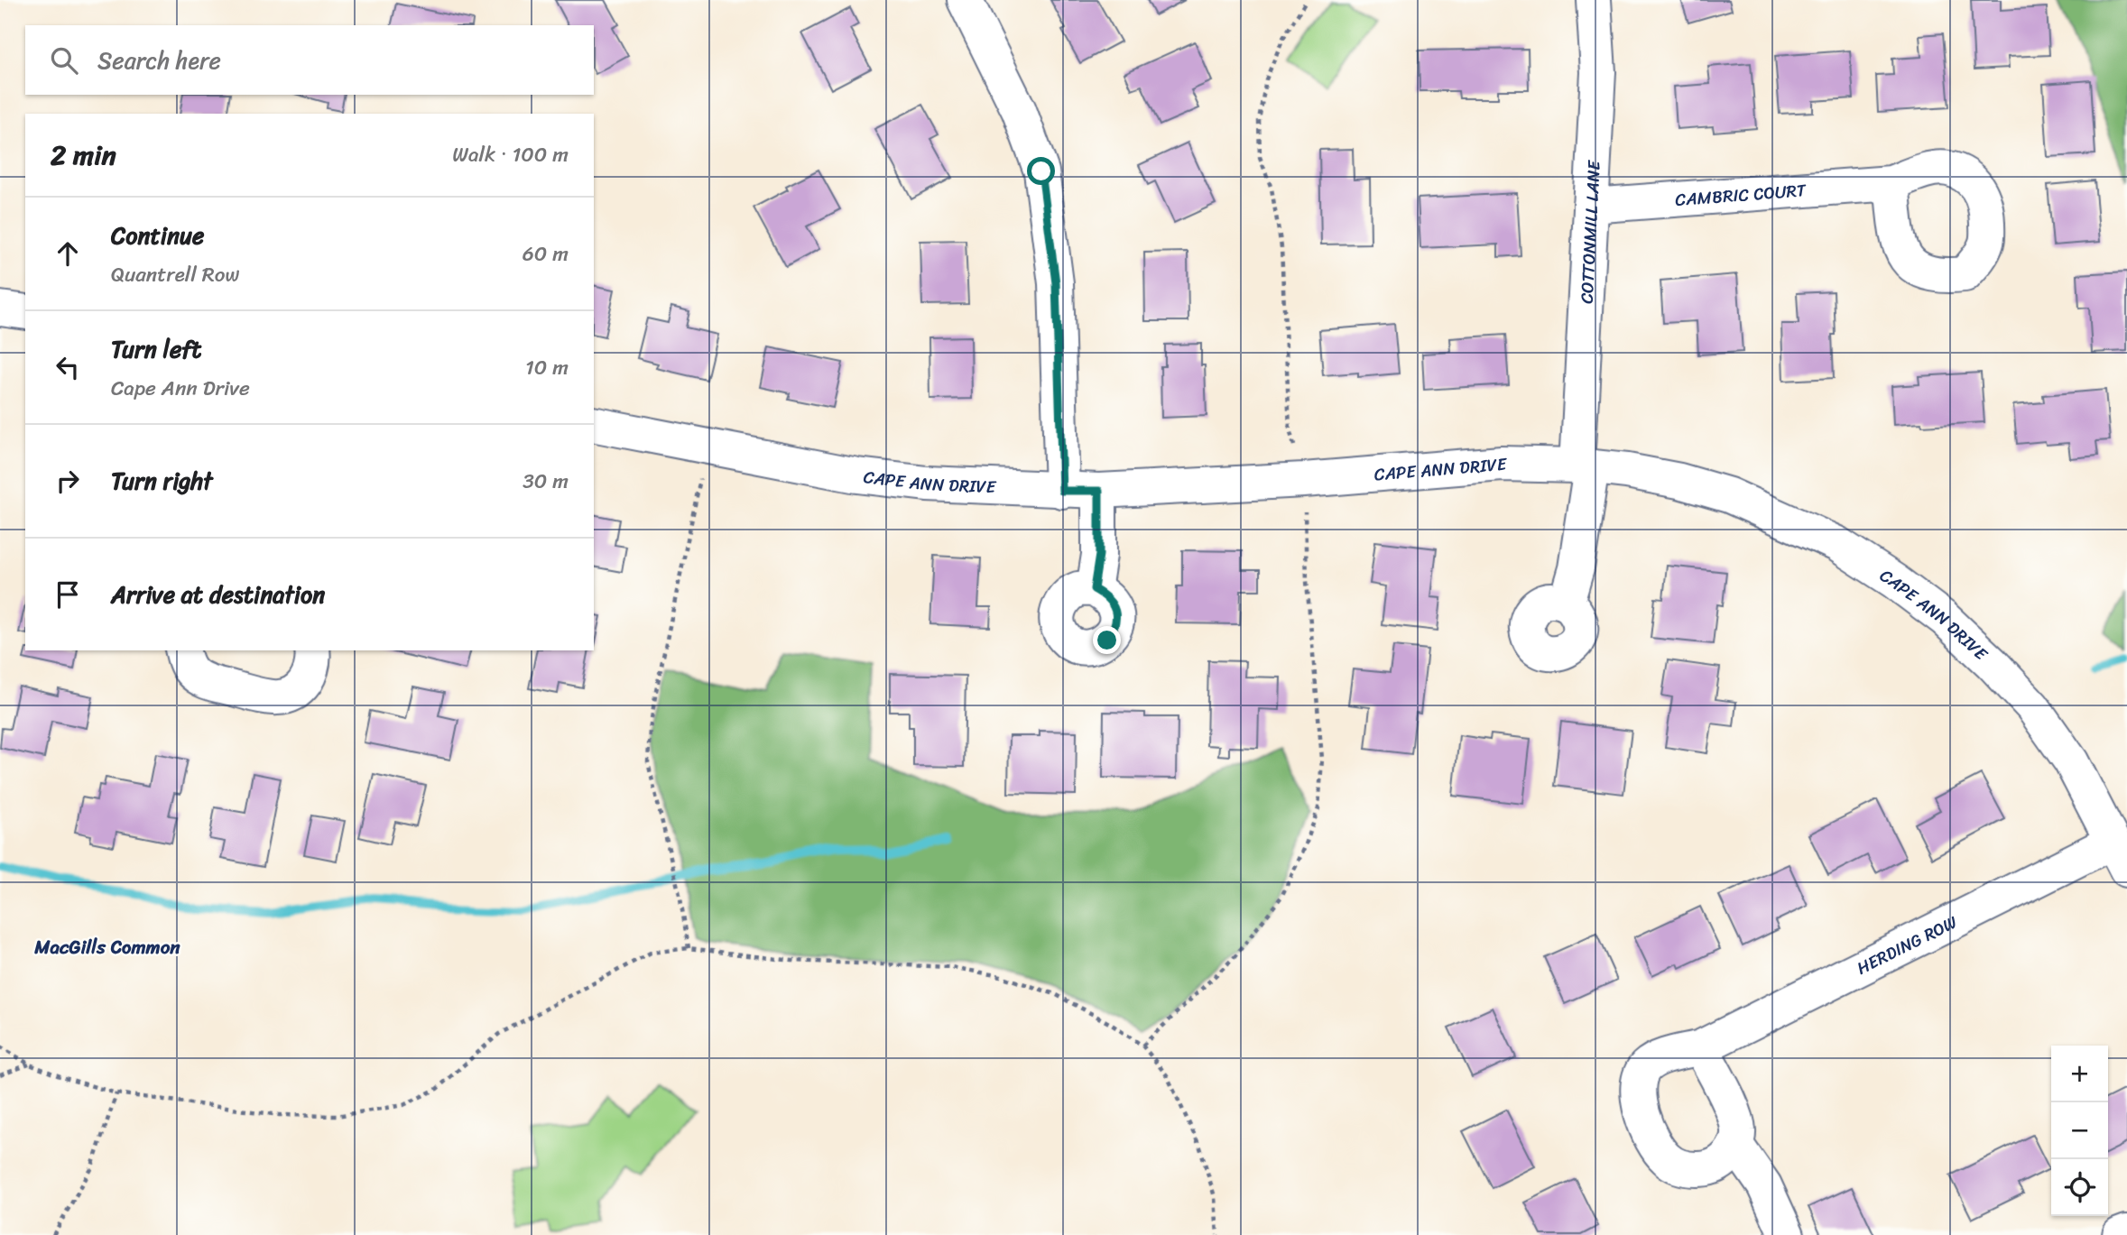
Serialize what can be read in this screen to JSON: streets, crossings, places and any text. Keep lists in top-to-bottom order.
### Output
{
  "streets": {
    "street": [
      "CAMBRIC COURT",
      "COTTONMILL LANE",
      "CAPE ANN DRIVE",
      "HERDING ROW"
    ]
  },
  "crossings": [
    ["CAMBRIC COURT", "COTTONMILL LANE"],
    ["COTTONMILL LANE", "CAPE ANN DRIVE"],
    ["CAPE ANN DRIVE", "HERDING ROW"]
  ],
  "districts": ["MacGills Common"],
  "page": {
    "search": "Search here",
    "heading": ["2 min", "Walk · 100 m"],
    "list": [
      ["Continue", "Quantrell Row", "60 m"],
      ["Turn left", "Cape Ann Drive", "10 m"],
      ["Turn right", "30 m"],
      "Arrive at destination"
    ],
    "map_buttons": ["+", "−"]
  }
}
